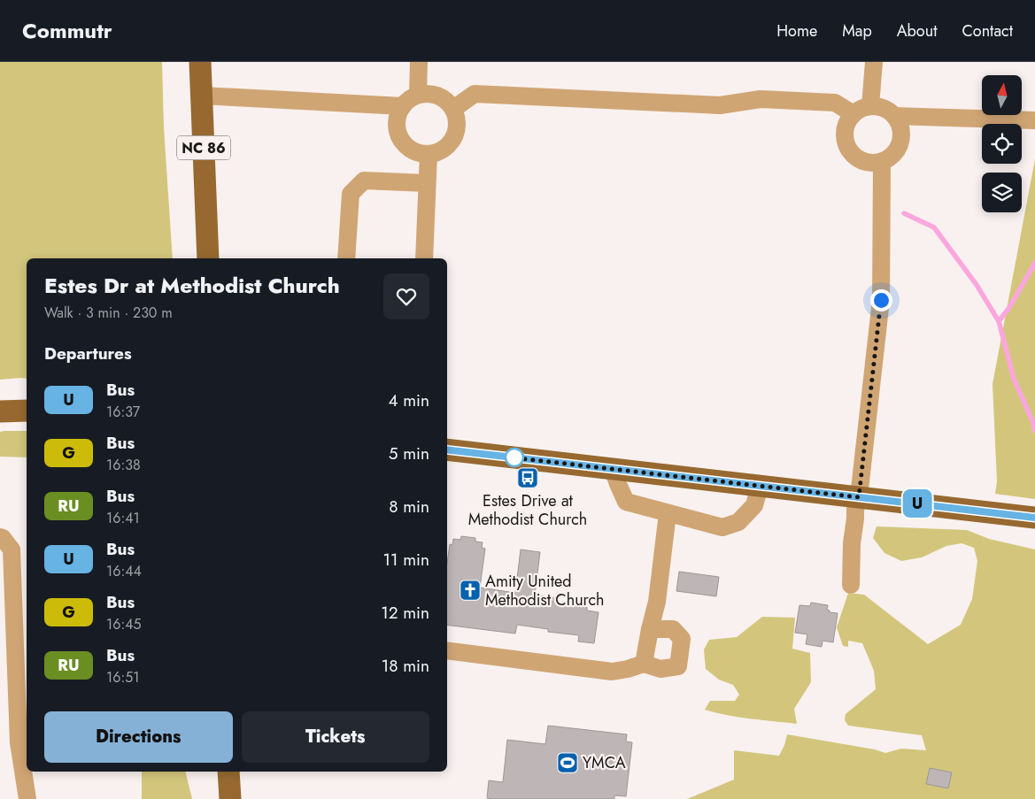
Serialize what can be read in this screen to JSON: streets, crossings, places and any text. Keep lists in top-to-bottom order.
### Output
{
  "streets": {
    "main road": ["NC 86"]
  },
  "places": {
    "bus stop": ["Estes Drive at Methodist Church"],
    "church": ["Amity United Methodist Church"],
    "sports": ["YMCA"]
  },
  "lines": ["bus line U"],
  "north": "top",
  "page": {
    "header": "Commutr",
    "nav": [
      "Home",
      "Map",
      "About",
      "Contact"
    ],
    "on_map": "U",
    "heading": [
      ["Estes Dr at Methodist Church", "Walk · 3 min · 230 m"],
      "Departures"
    ],
    "list": [
      {
        "mark": "U",
        "name": "Bus",
        "note": "16:37",
        "value": "4 min"
      },
      {
        "mark": "G",
        "name": "Bus",
        "note": "16:38",
        "value": "5 min"
      },
      {
        "mark": "RU",
        "name": "Bus",
        "note": "16:41",
        "value": "8 min"
      },
      {
        "mark": "U",
        "name": "Bus",
        "note": "16:44",
        "value": "11 min"
      },
      {
        "mark": "G",
        "name": "Bus",
        "note": "16:45",
        "value": "12 min"
      },
      {
        "mark": "RU",
        "name": "Bus",
        "note": "16:51",
        "value": "18 min"
      }
    ],
    "buttons": ["Directions", "Tickets"]
  }
}
